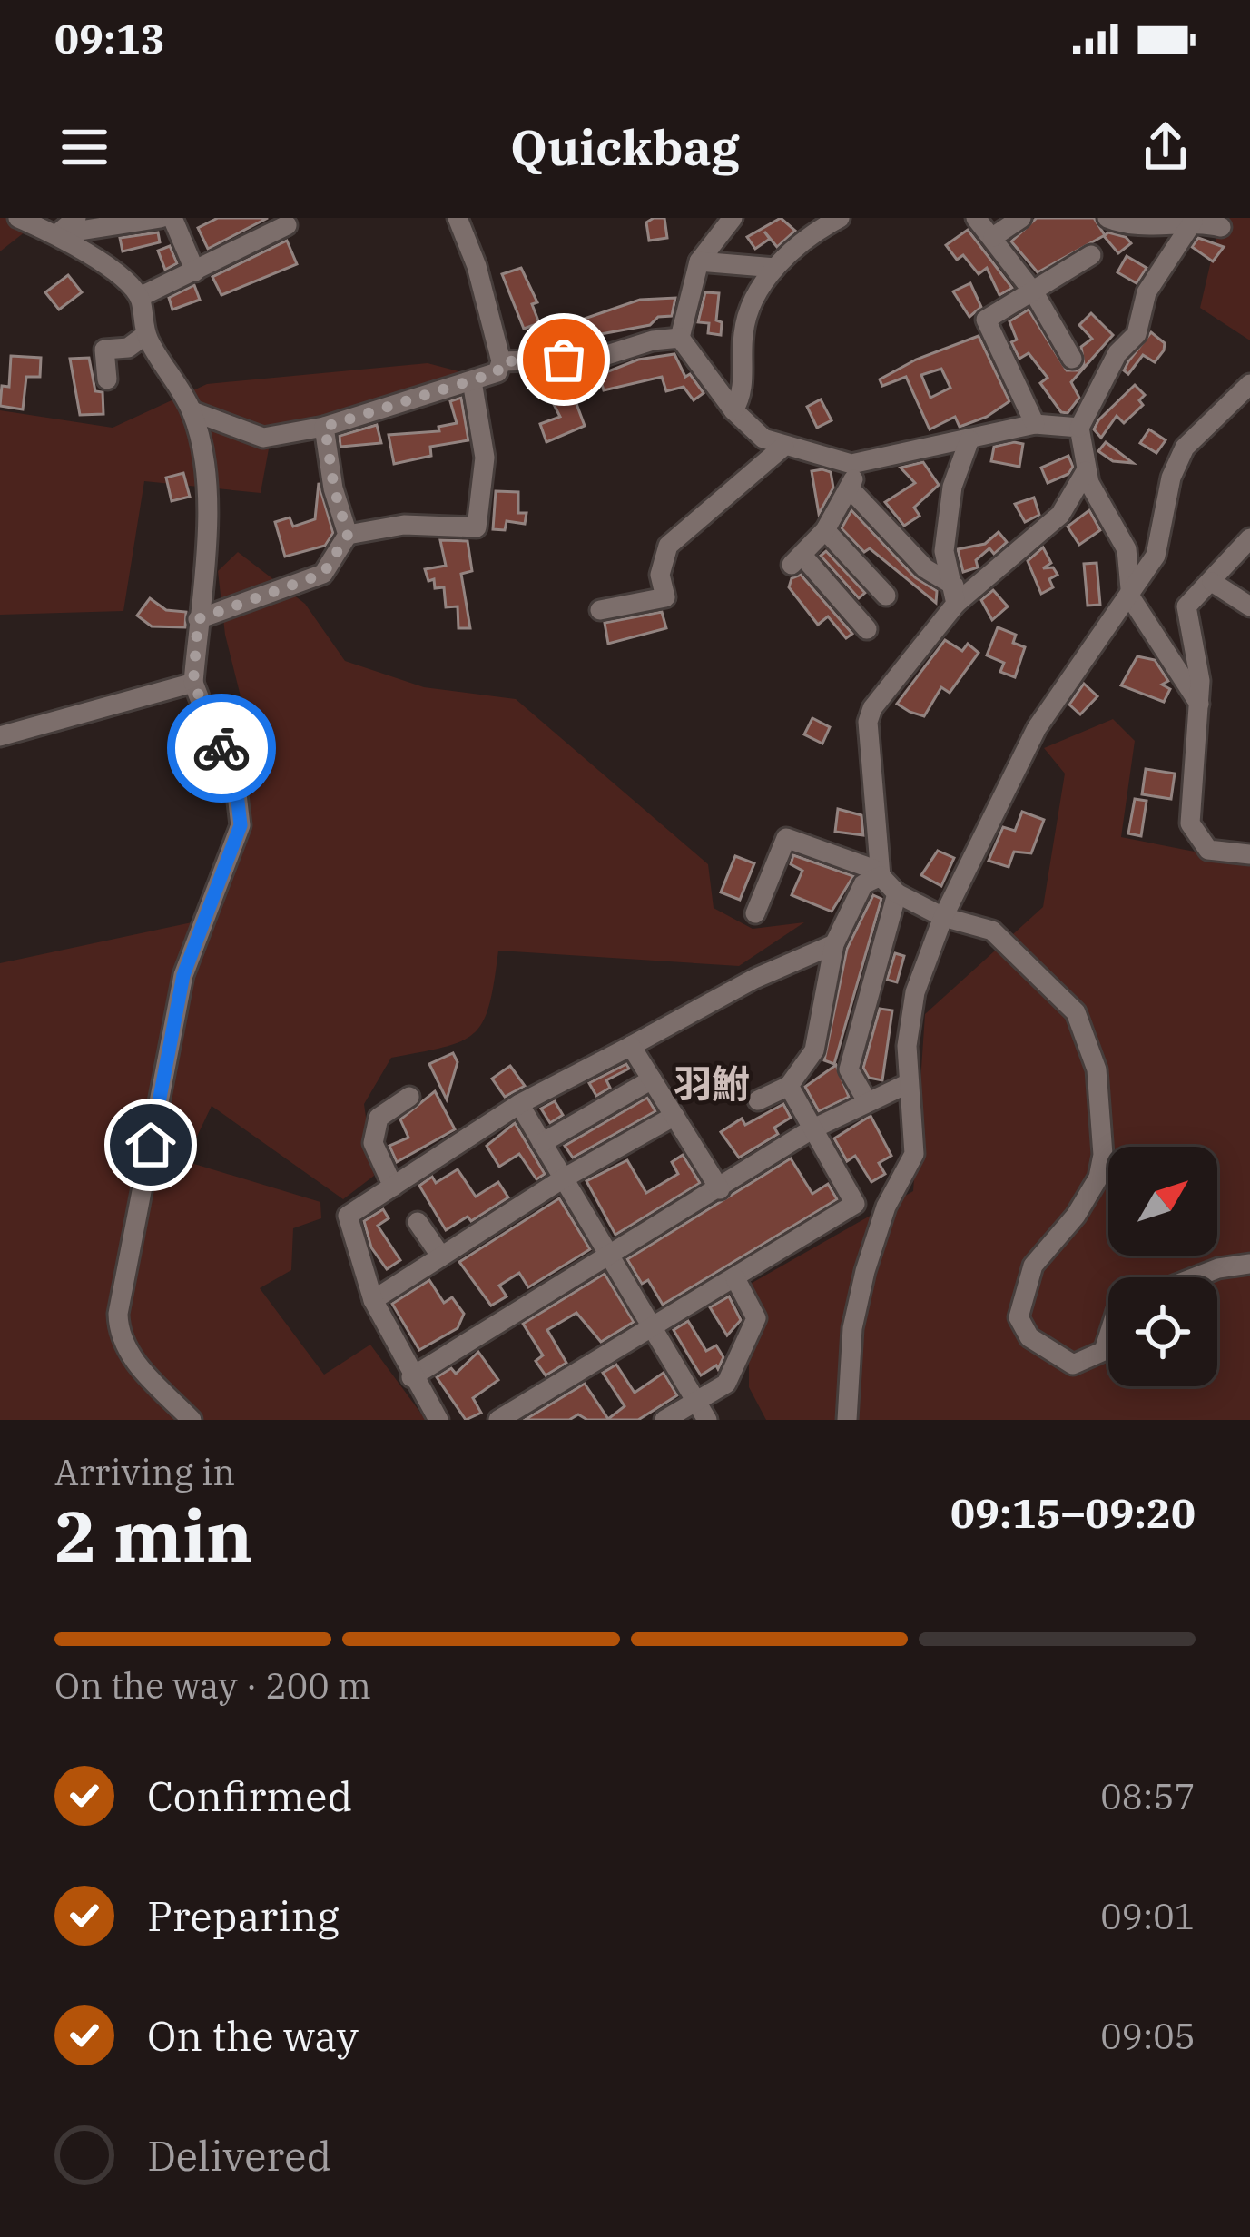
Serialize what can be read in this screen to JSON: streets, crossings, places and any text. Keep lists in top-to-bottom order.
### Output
{
  "districts": ["羽鮒"],
  "north": "top right",
  "page": {
    "status": "09:13",
    "header": "Quickbag",
    "heading": ["2 min", "Arriving in", "09:15–09:20"],
    "bar": "On the way · 200 m",
    "list": [
      ["Confirmed", "08:57"],
      ["Preparing", "09:01"],
      ["On the way", "09:05"],
      "Delivered"
    ]
  }
}
